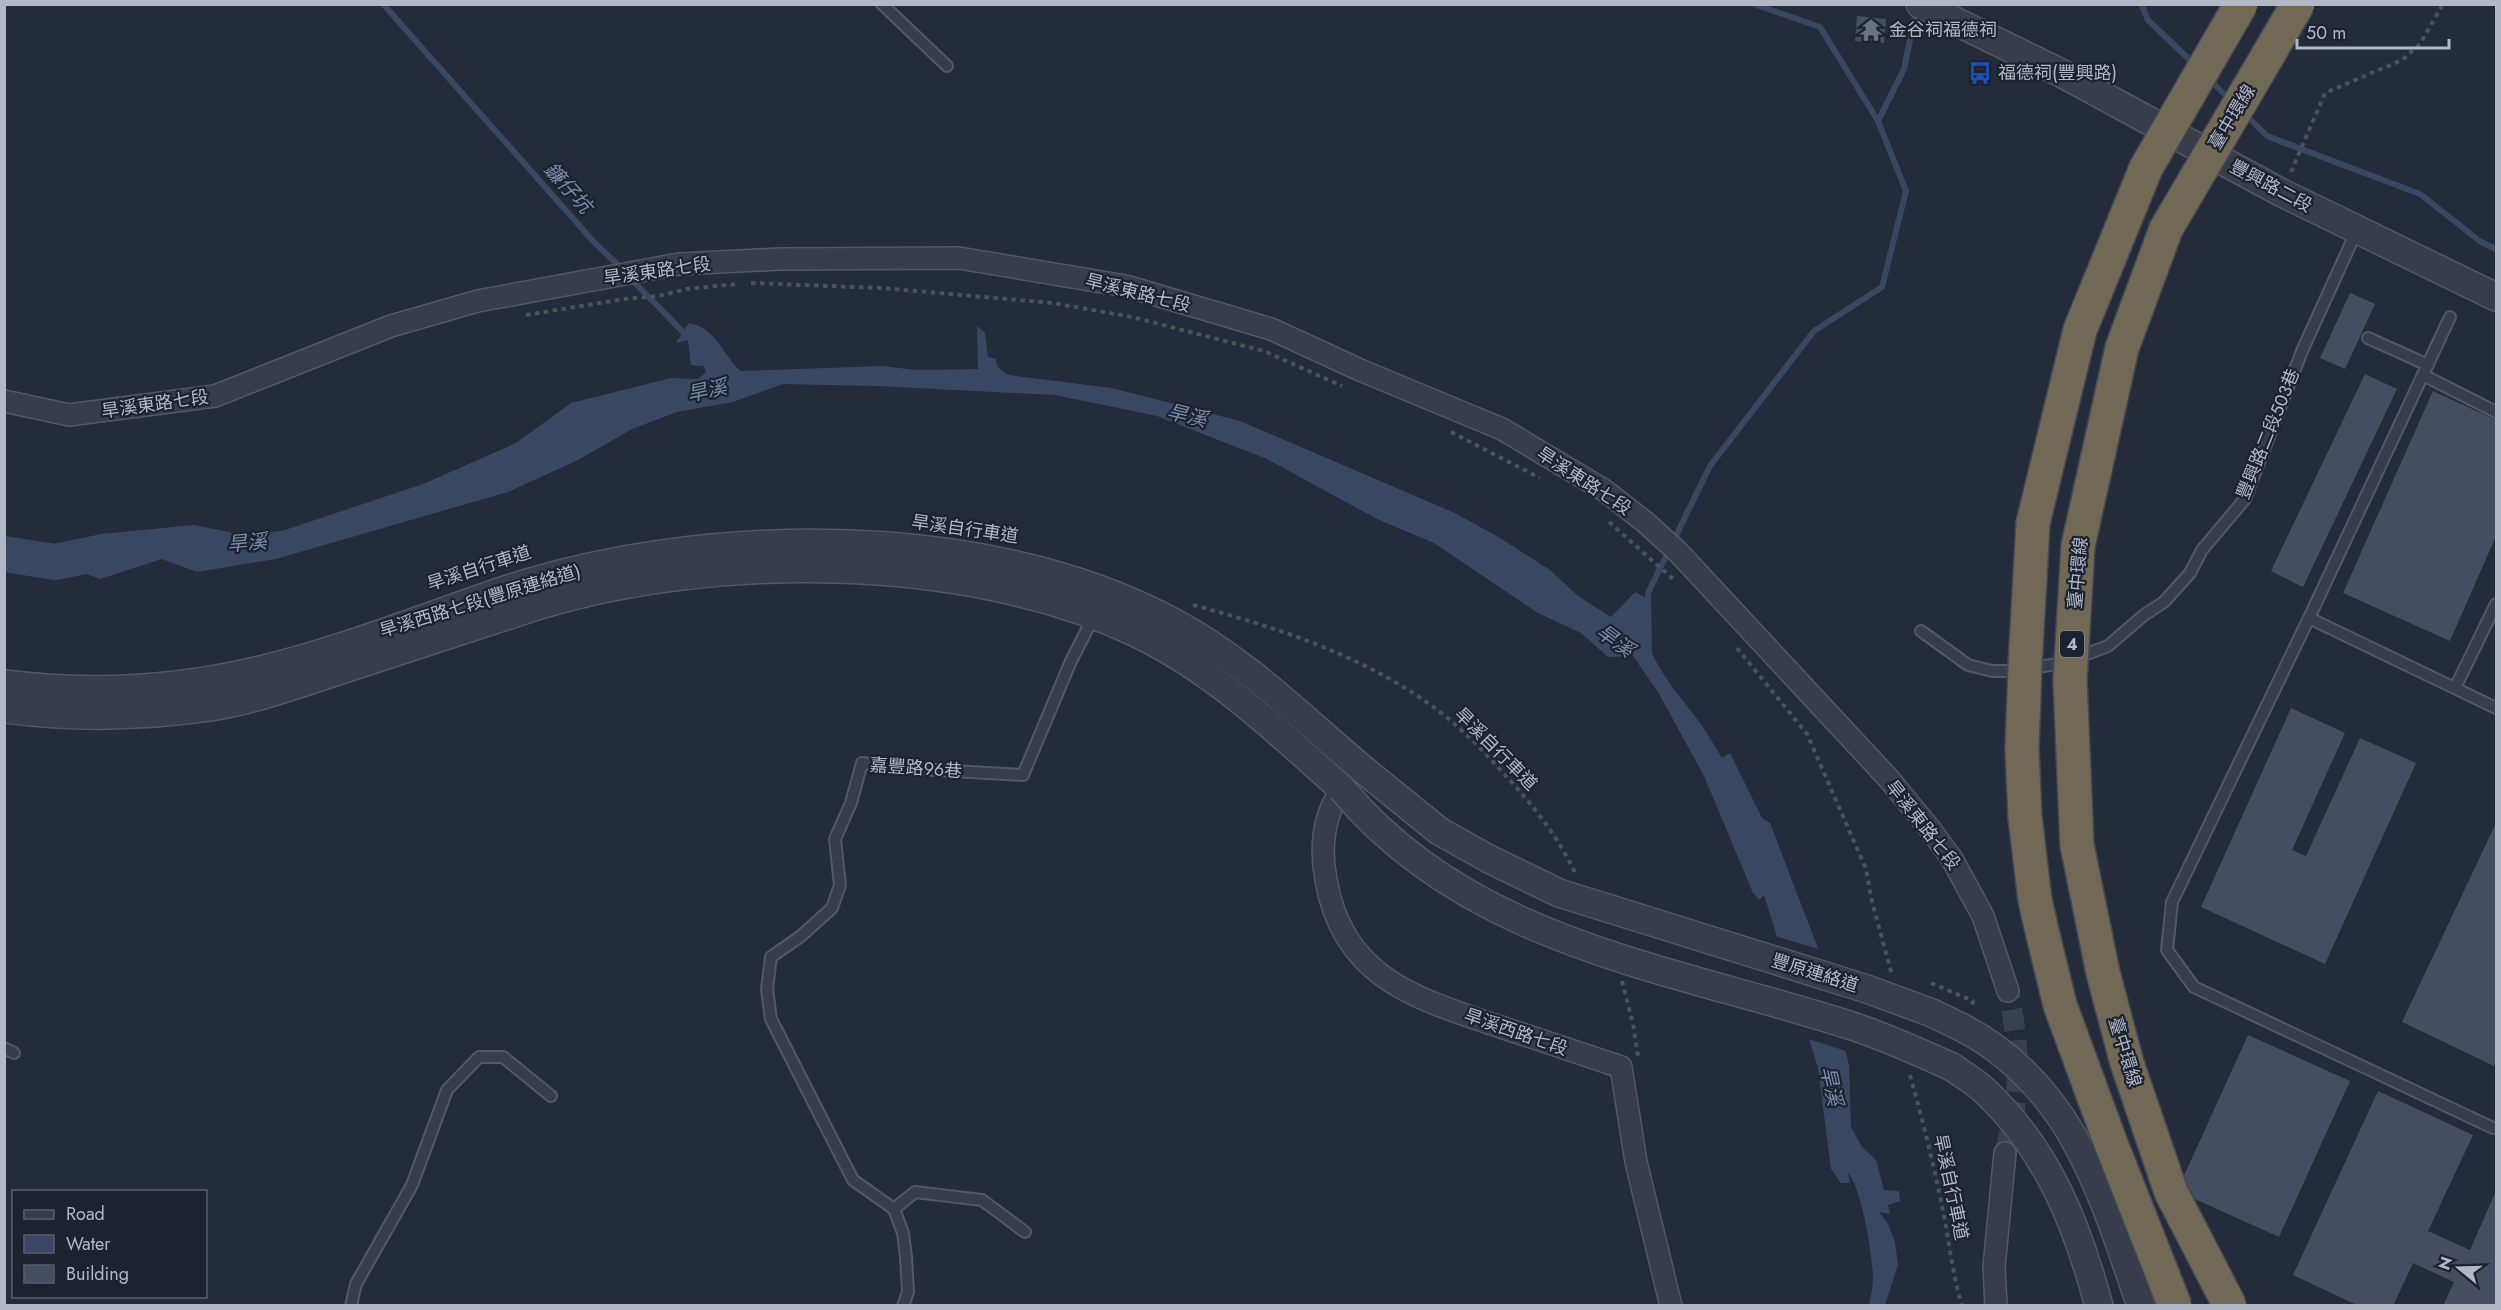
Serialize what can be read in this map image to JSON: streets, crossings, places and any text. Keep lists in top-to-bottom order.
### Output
{
  "streets": {
    "highway": ["臺中環線", "4"],
    "street": [
      "豐興路二段",
      "旱溪東路七段",
      "旱溪西路七段(豐原連絡道)",
      "豐原連絡道",
      "旱溪西路七段"
    ],
    "lane": ["豐興路二段503巷", "嘉豐路96巷"],
    "path": ["旱溪自行車道"]
  },
  "crossings": [
    ["豐興路二段", "豐興路二段503巷"],
    ["旱溪西路七段(豐原連絡道)", "嘉豐路96巷"],
    ["旱溪西路七段(豐原連絡道)", "豐原連絡道"],
    ["旱溪西路七段(豐原連絡道)", "旱溪西路七段"]
  ],
  "water": ["鐮仔坑", "旱溪"],
  "places": {
    "temple": ["金谷祠福德祠"],
    "bus stop": ["福德祠(豐興路)"]
  },
  "legend": ["Road", "Water", "Building"],
  "scale_bar": "50 m",
  "north": "left"
}
